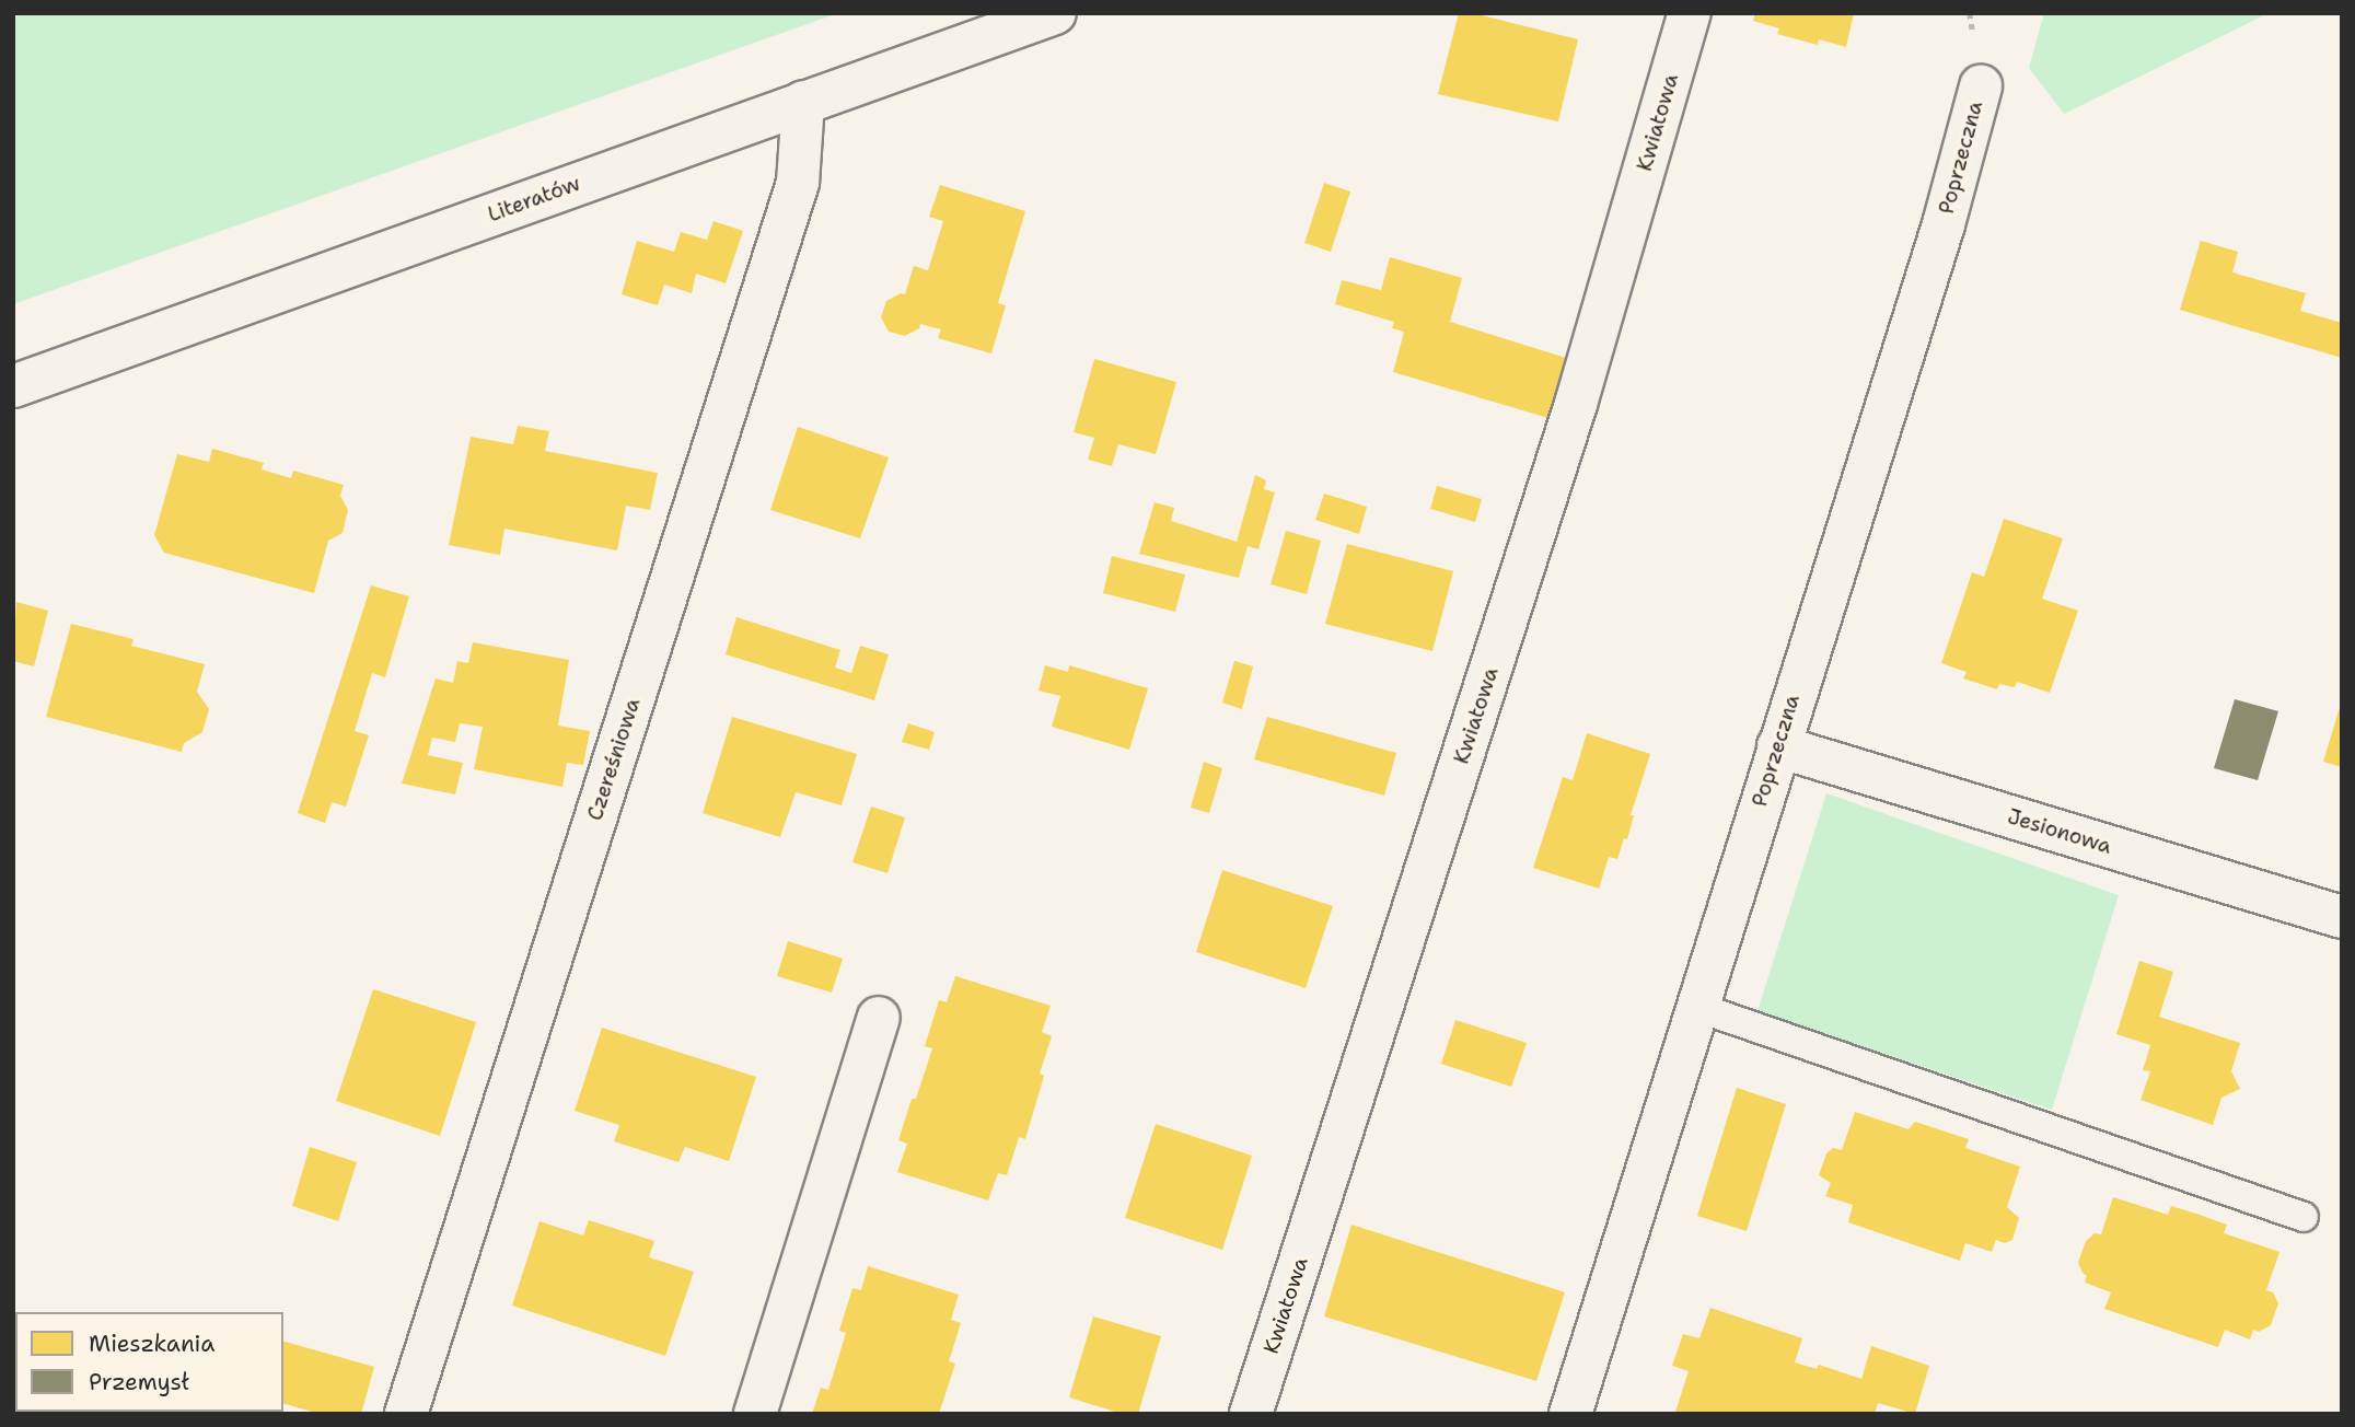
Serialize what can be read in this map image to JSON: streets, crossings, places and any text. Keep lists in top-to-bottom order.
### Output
{
  "streets": {
    "street": [
      "Kwiatowa",
      "Poprzeczna",
      "Literatów",
      "Czereśniowa",
      "Jesionowa"
    ]
  },
  "crossings": [
    ["Poprzeczna", "Jesionowa"],
    ["Literatów", "Czereśniowa"]
  ],
  "legend": ["Mieszkania", "Przemysł"]
}
